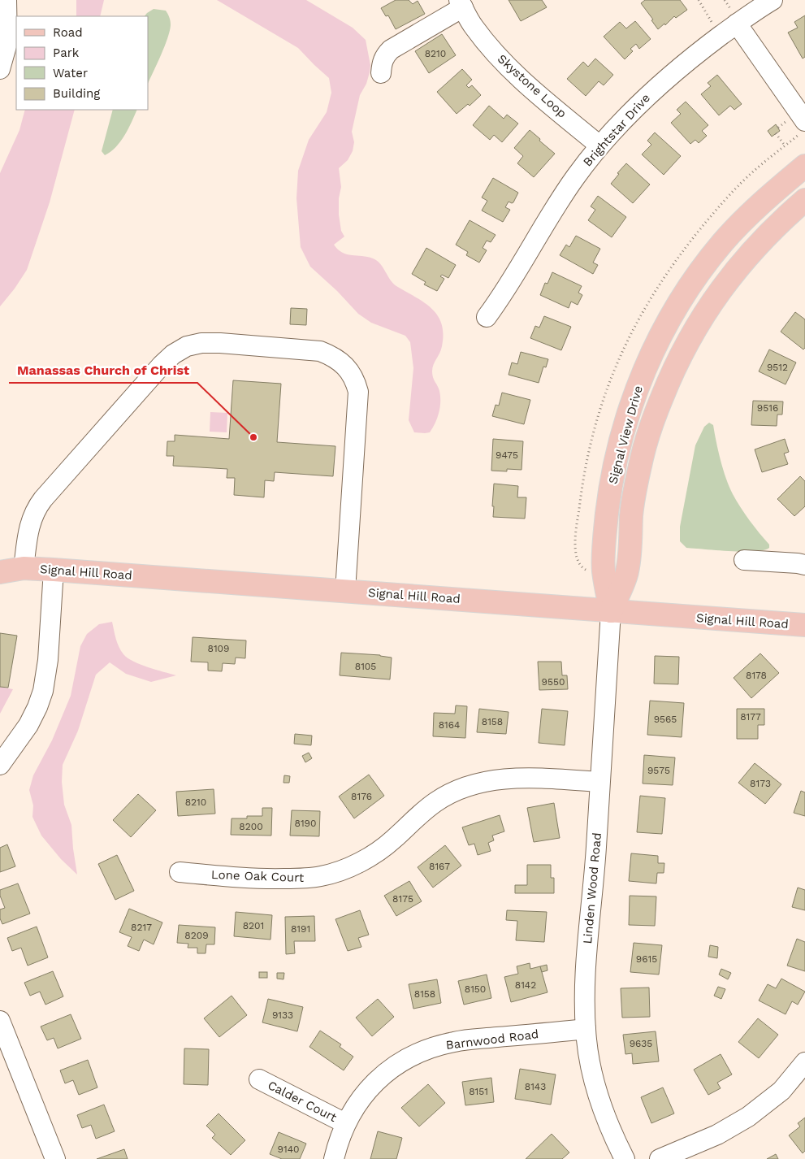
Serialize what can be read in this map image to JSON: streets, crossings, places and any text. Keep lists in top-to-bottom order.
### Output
{
  "streets": {
    "main road": ["Signal View Drive", "Signal Hill Road"],
    "street": [
      "Skystone Loop",
      "Brightstar Drive",
      "Lone Oak Court",
      "Linden Wood Road",
      "Barnwood Road",
      "Calder Court"
    ]
  },
  "crossings": [
    ["Skystone Loop", "Brightstar Drive"],
    ["Signal View Drive", "Signal Hill Road"],
    ["Signal View Drive", "Linden Wood Road"],
    ["Signal Hill Road", "Linden Wood Road"],
    ["Lone Oak Court", "Linden Wood Road"],
    ["Linden Wood Road", "Barnwood Road"],
    ["Barnwood Road", "Calder Court"]
  ],
  "places": ["Manassas Church of Christ"],
  "house_numbers": [
    "8210",
    "9512",
    "9516",
    "9475",
    "8109",
    "8105",
    "8178",
    "9550",
    "8177",
    "9565",
    "8158",
    "8164",
    "9575",
    "8173",
    "8176",
    "8210",
    "8190",
    "8200",
    "8167",
    "8175",
    "8201",
    "8217",
    "8191",
    "8209",
    "9615",
    "8142",
    "8150",
    "8158",
    "9133",
    "9635",
    "8143",
    "8151",
    "9140"
  ],
  "legend": [
    "Road",
    "Park",
    "Water",
    "Building"
  ]
}
